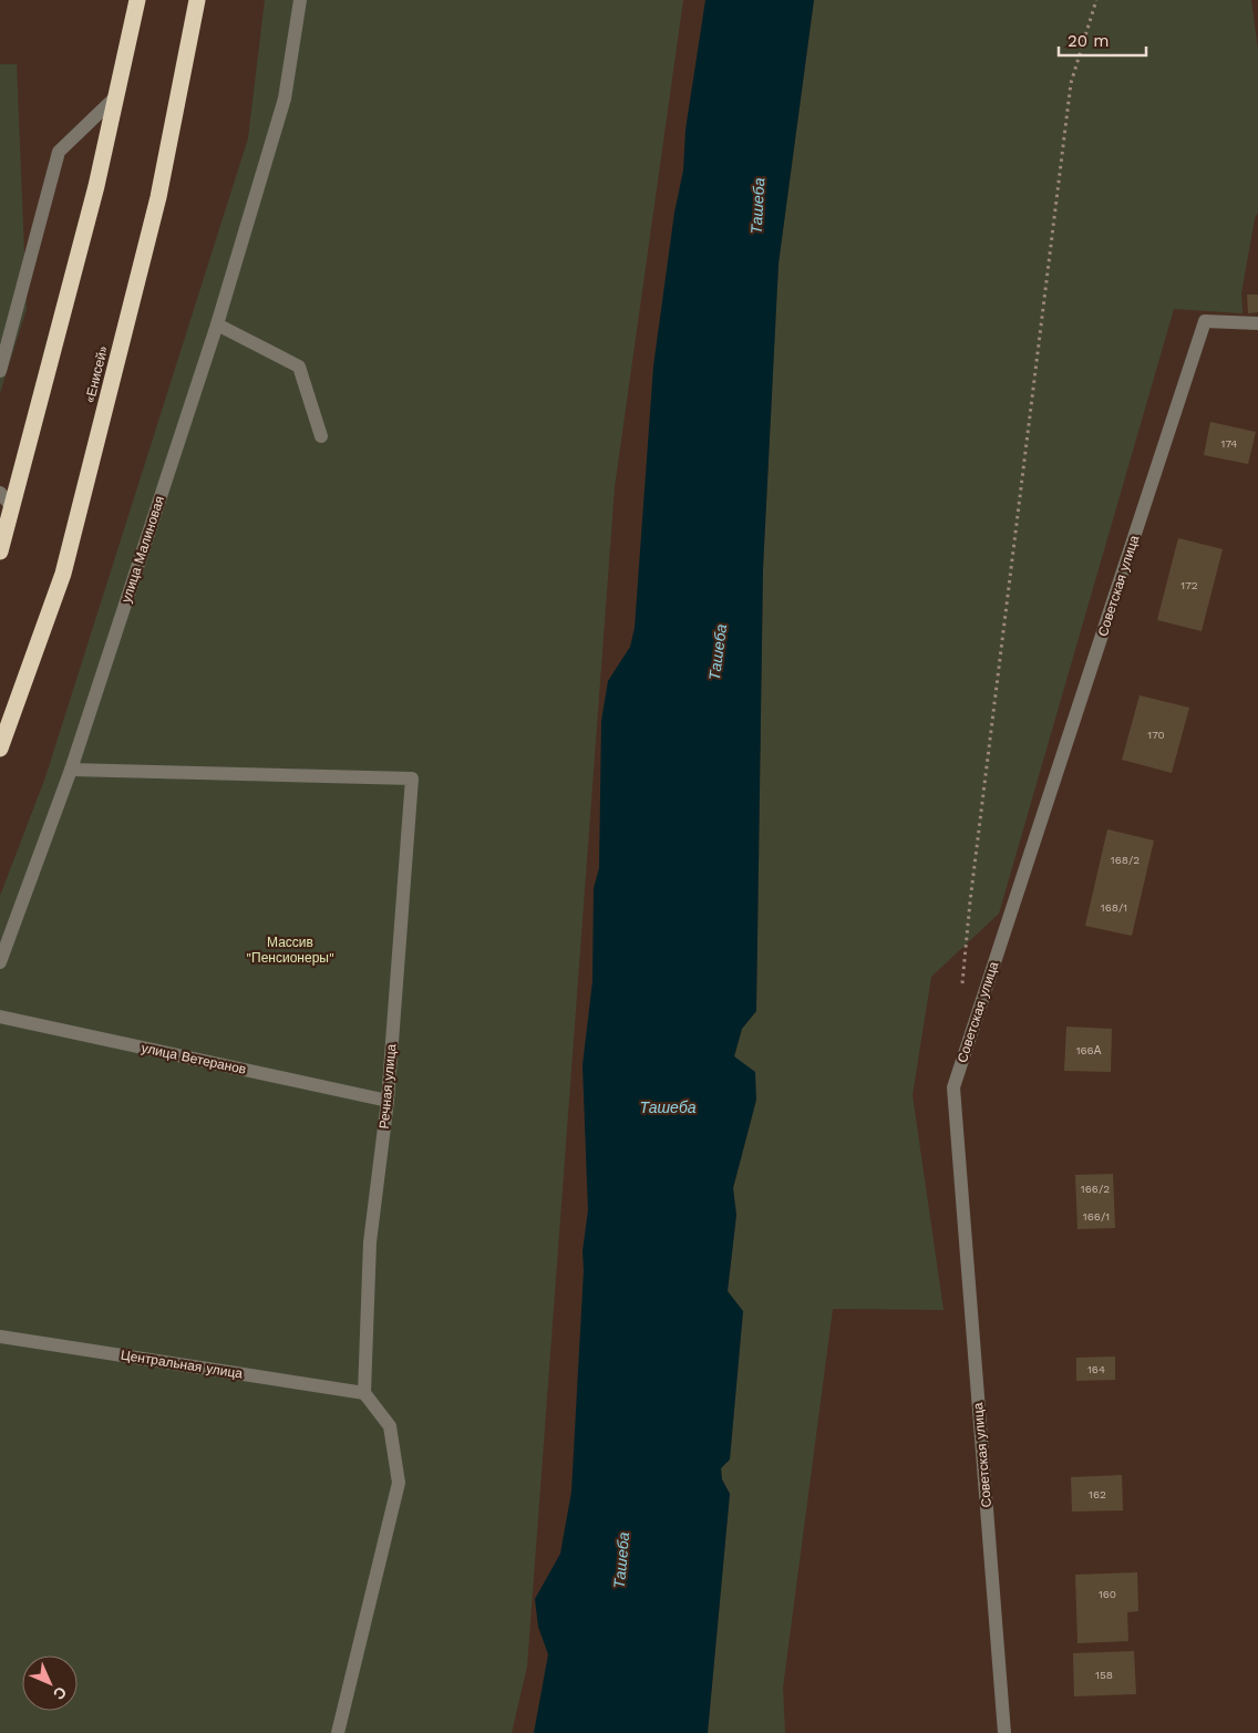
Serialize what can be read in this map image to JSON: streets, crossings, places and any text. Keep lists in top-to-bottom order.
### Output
{
  "streets": {
    "highway": ["«Енисей»"],
    "street": [
      "улица Малиновая",
      "Советская улица",
      "улица Ветеранов",
      "Речная улица",
      "Центральная улица"
    ]
  },
  "crossings": [
    ["улица Малиновая", "Речная улица"],
    ["улица Ветеранов", "Речная улица"],
    ["Речная улица", "Центральная улица"]
  ],
  "water": ["Ташеба"],
  "parks": ["Массив \"Пенсионеры\""],
  "house_numbers": [
    "174",
    "172",
    "170",
    "168/2",
    "168/1",
    "166А",
    "166/2",
    "166/1",
    "164",
    "162",
    "160",
    "158"
  ],
  "scale_bar": "20 m",
  "north": "bottom right"
}
